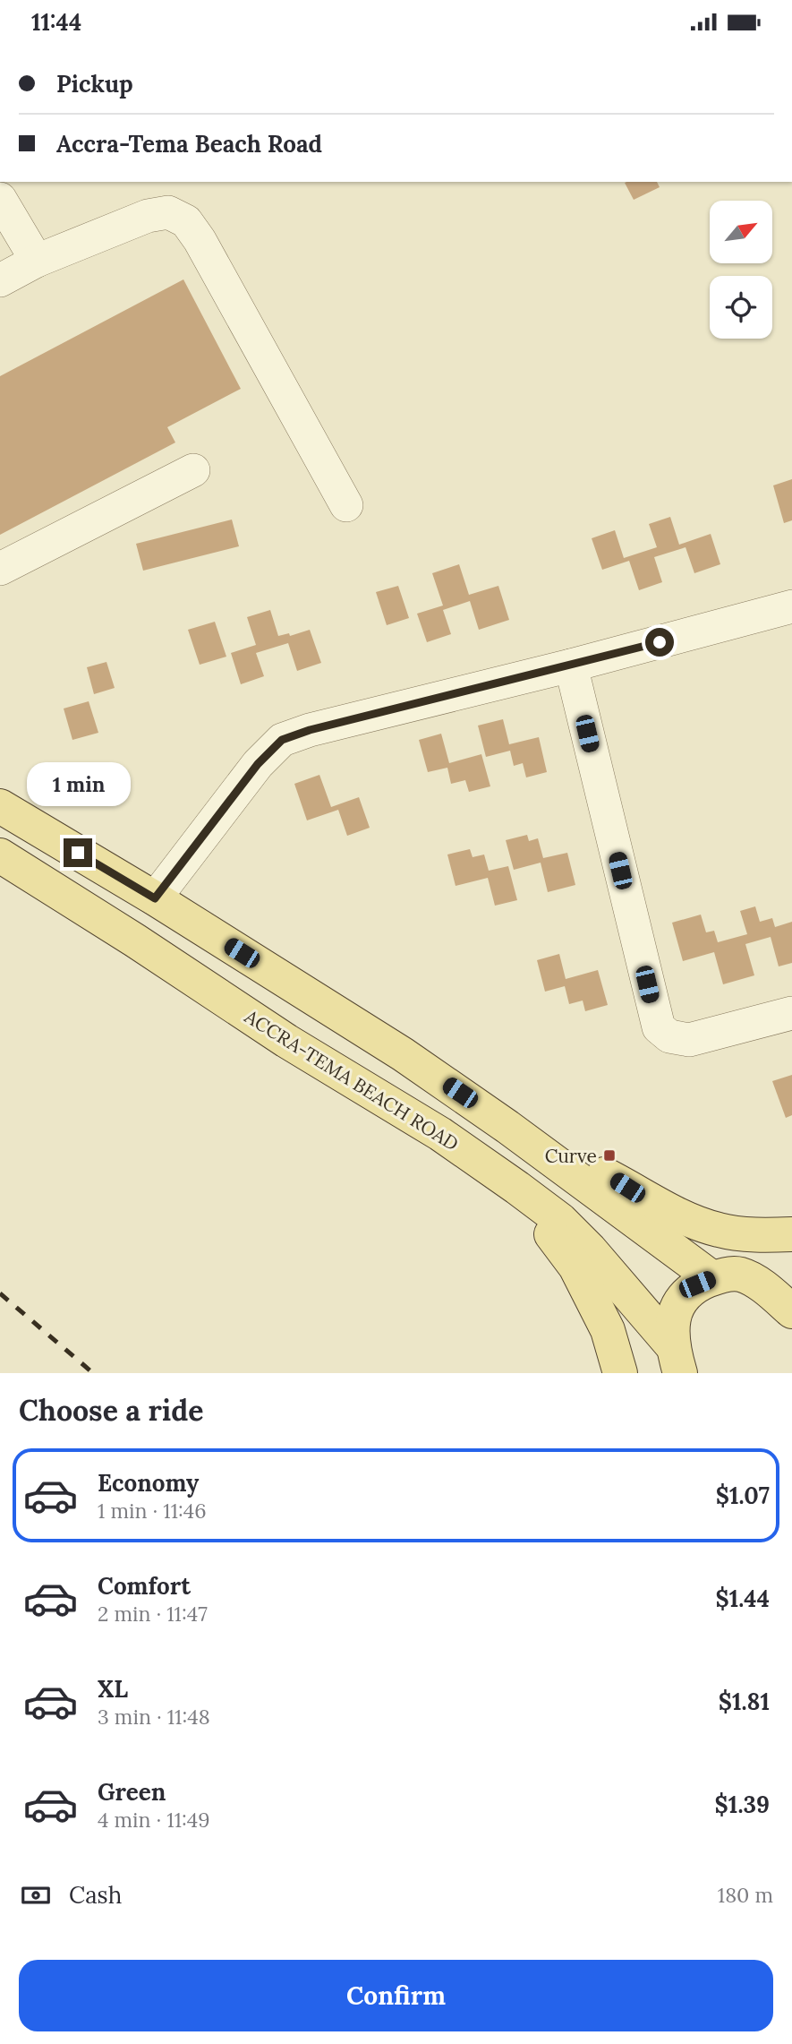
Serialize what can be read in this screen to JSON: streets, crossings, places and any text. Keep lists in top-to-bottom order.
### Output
{
  "streets": {
    "main road": ["ACCRA-TEMA BEACH ROAD"]
  },
  "places": {
    "transit": ["Curve"]
  },
  "north": "top right",
  "page": {
    "status": "11:44",
    "banner": ["Pickup", "Accra-Tema Beach Road"],
    "bubble": "1 min",
    "heading": "Choose a ride",
    "list": [
      {
        "name": "Economy",
        "note": "1 min · 11:46",
        "value": "$1.07"
      },
      {
        "name": "Comfort",
        "note": "2 min · 11:47",
        "value": "$1.44"
      },
      {
        "name": "XL",
        "note": "3 min · 11:48",
        "value": "$1.81"
      },
      {
        "name": "Green",
        "note": "4 min · 11:49",
        "value": "$1.39"
      }
    ],
    "pay": ["Cash", "180 m"],
    "buttons": "Confirm"
  }
}
